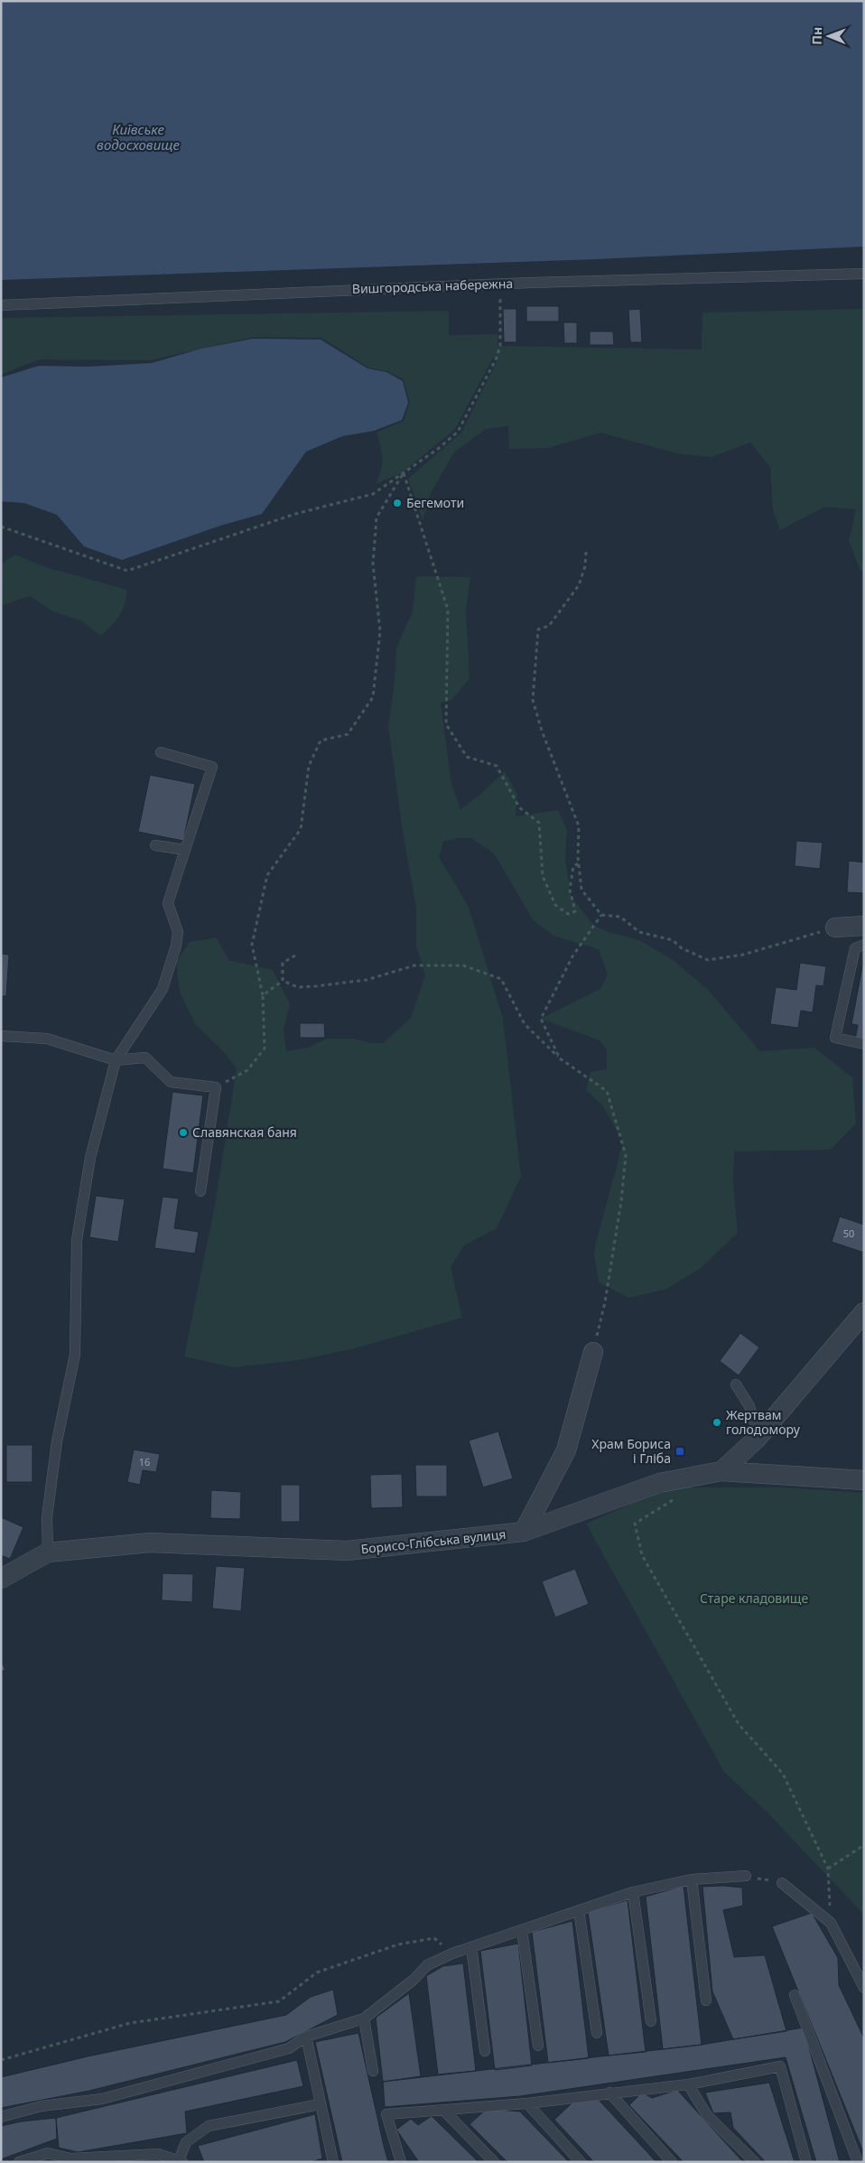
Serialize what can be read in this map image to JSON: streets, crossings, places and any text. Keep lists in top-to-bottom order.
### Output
{
  "streets": {
    "street": ["Борисо-Глібська вулиця"],
    "lane": ["Вишгородська набережна"]
  },
  "water": ["Київське водосховище"],
  "parks": ["Старе кладовище"],
  "places": {
    "other": ["Бегемоти", "Славянская баня", "Жертвам голодомору"],
    "transit": ["Храм Бориса і Гліба"]
  },
  "house_numbers": ["50", "16"],
  "north": "left"
}
